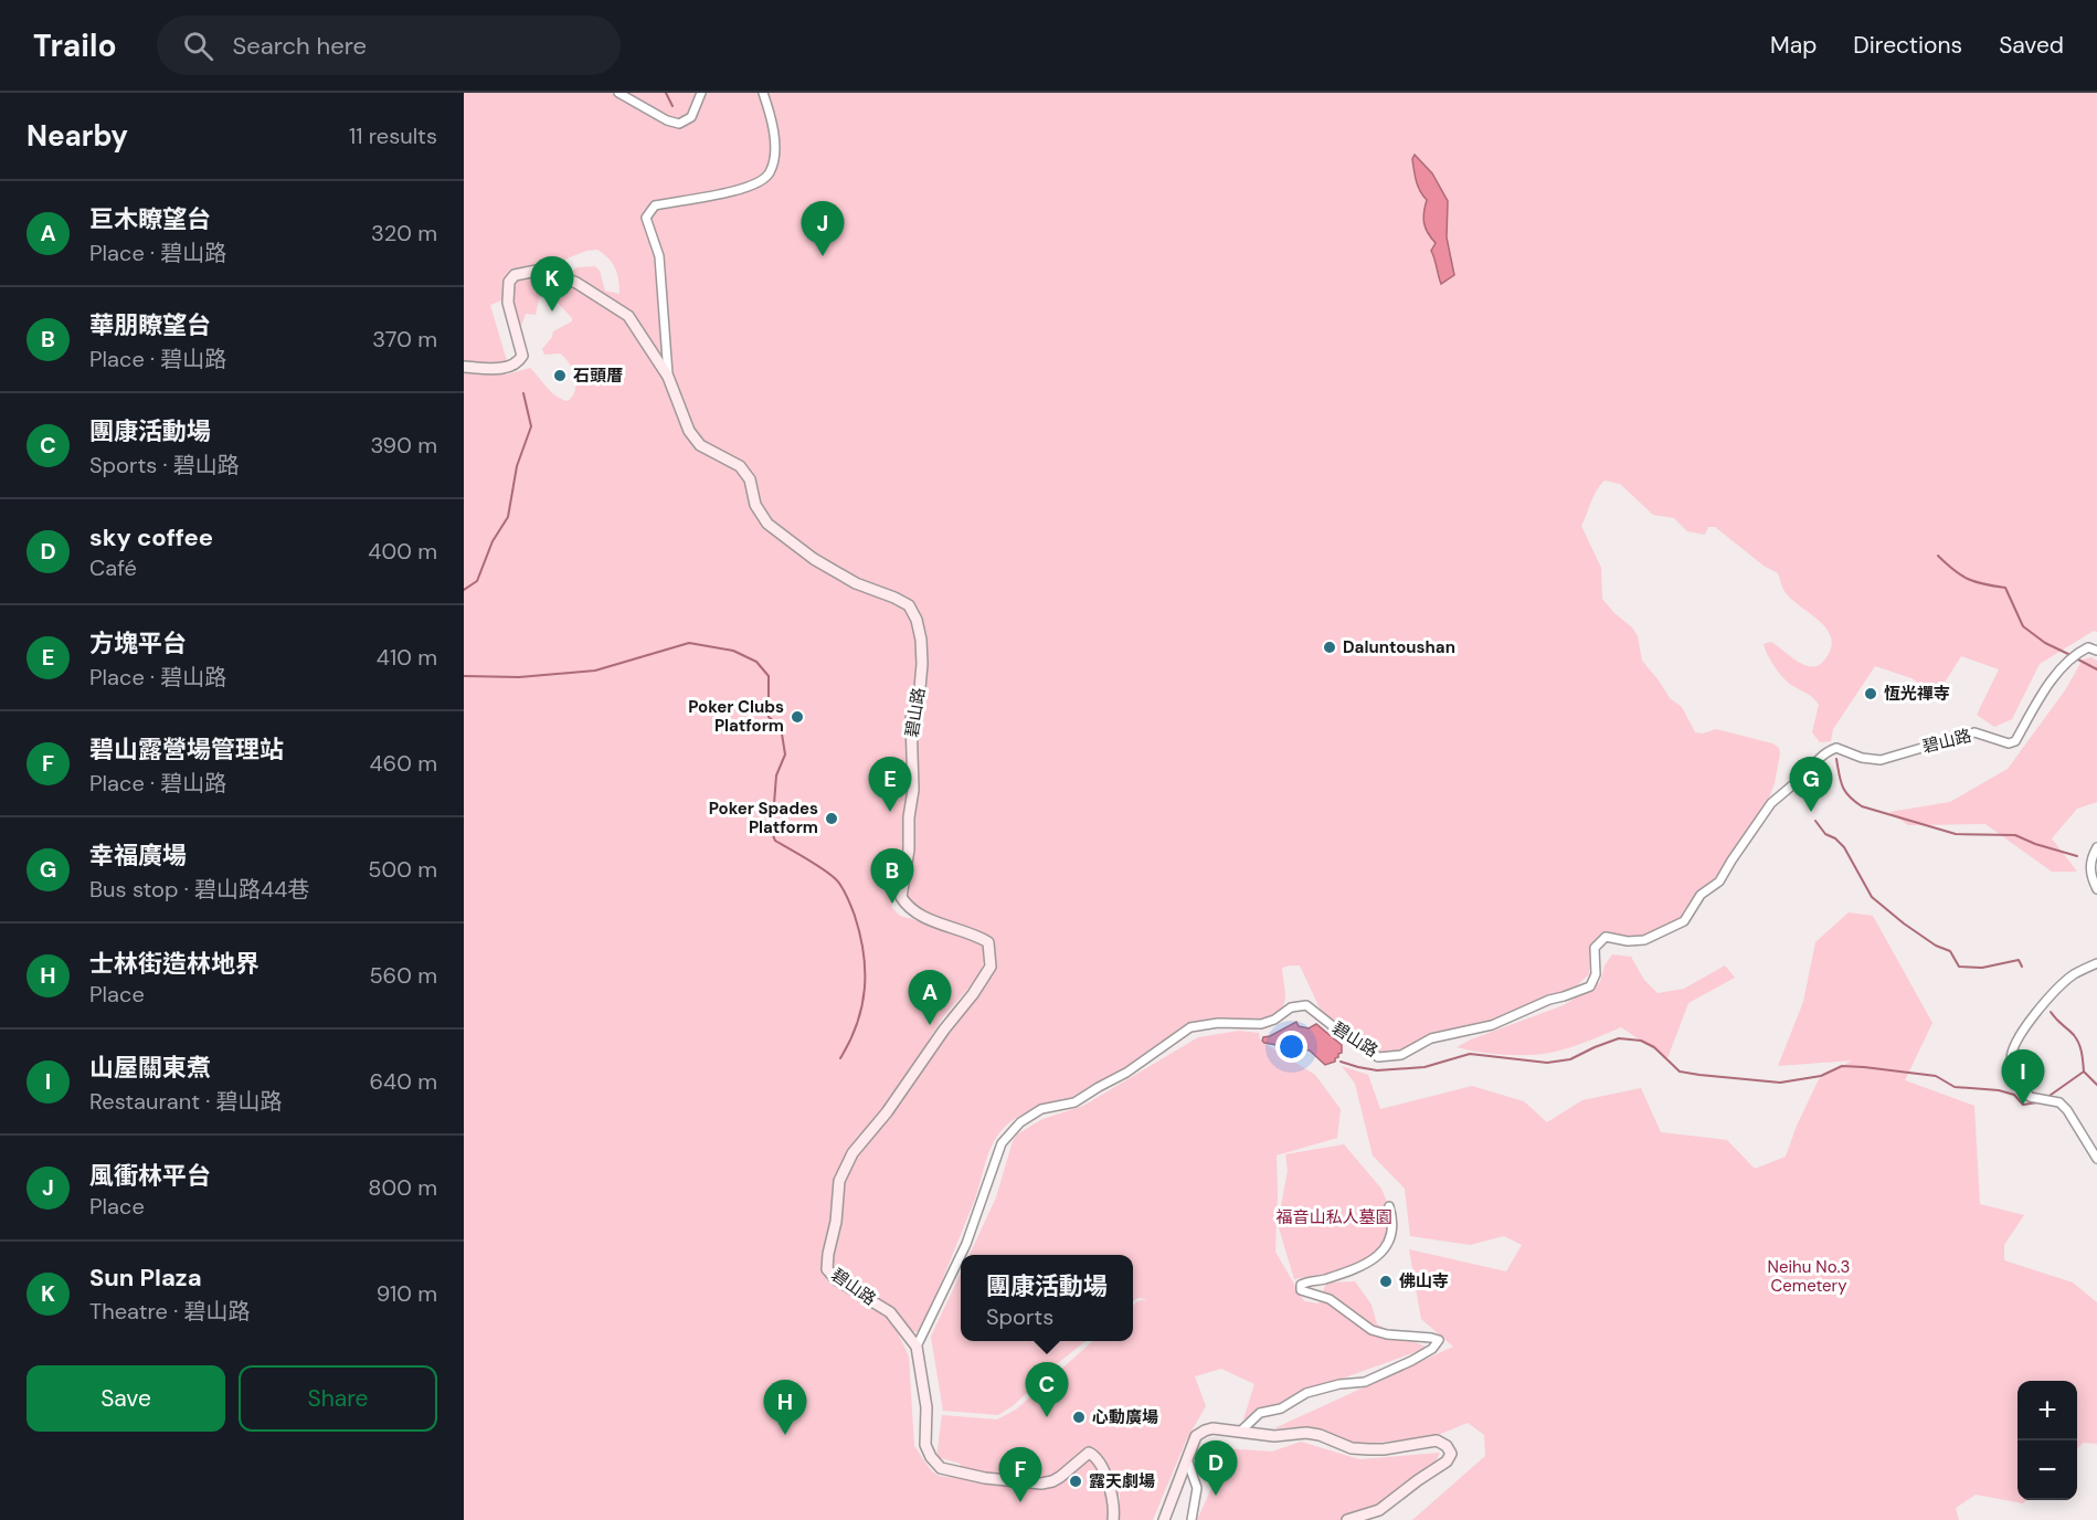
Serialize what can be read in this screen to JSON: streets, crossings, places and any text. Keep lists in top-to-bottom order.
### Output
{
  "streets": {
    "street": ["碧山路"]
  },
  "parks": ["福音山私人墓園", "Neihu No.3 Cemetery"],
  "places": [
    "石頭厝",
    "Daluntoushan",
    "恆光禪寺",
    "Poker Clubs Platform",
    "Poker Spades Platform",
    "佛山寺",
    "心動廣場",
    "露天劇場"
  ],
  "page": {
    "header": "Trailo",
    "search": "Search here",
    "nav": ["Map", "Directions", "Saved"],
    "heading": ["Nearby", "11 results"],
    "list": [
      {
        "mark": "A",
        "name": "巨木瞭望台",
        "note": "Place · 碧山路",
        "value": "320 m"
      },
      {
        "mark": "B",
        "name": "華朋瞭望台",
        "note": "Place · 碧山路",
        "value": "370 m"
      },
      {
        "mark": "C",
        "name": "團康活動場",
        "note": "Sports · 碧山路",
        "value": "390 m"
      },
      {
        "mark": "D",
        "name": "sky coffee",
        "note": "Café",
        "value": "400 m"
      },
      {
        "mark": "E",
        "name": "方塊平台",
        "note": "Place · 碧山路",
        "value": "410 m"
      },
      {
        "mark": "F",
        "name": "碧山露營場管理站",
        "note": "Place · 碧山路",
        "value": "460 m"
      },
      {
        "mark": "G",
        "name": "幸福廣場",
        "note": "Bus stop · 碧山路44巷",
        "value": "500 m"
      },
      {
        "mark": "H",
        "name": "士林街造林地界",
        "note": "Place",
        "value": "560 m"
      },
      {
        "mark": "I",
        "name": "山屋關東煮",
        "note": "Restaurant · 碧山路",
        "value": "640 m"
      },
      {
        "mark": "J",
        "name": "風衝林平台",
        "note": "Place",
        "value": "800 m"
      },
      {
        "mark": "K",
        "name": "Sun Plaza",
        "note": "Theatre · 碧山路",
        "value": "910 m"
      }
    ],
    "pins": [
      "J",
      "K",
      "E",
      "G",
      "B",
      "A",
      "I",
      "C",
      "H",
      "D",
      "F"
    ],
    "popup": ["團康活動場", "Sports"],
    "buttons": ["Save", "Share"],
    "map_buttons": ["+", "−"]
  }
}
